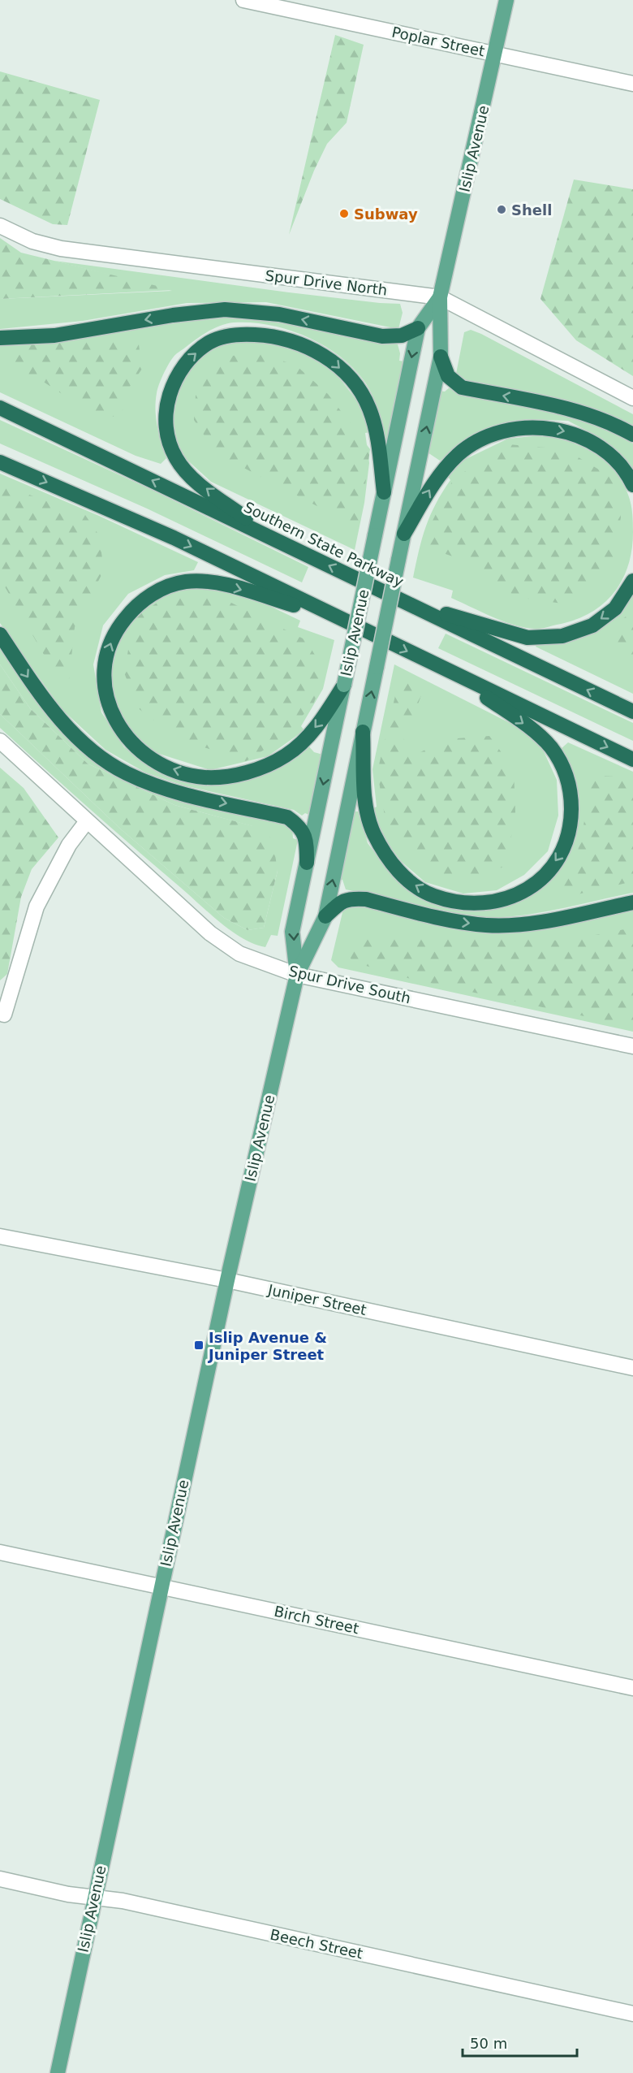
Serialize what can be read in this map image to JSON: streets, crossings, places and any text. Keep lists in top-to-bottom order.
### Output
{
  "streets": {
    "highway": ["Southern State Parkway"],
    "main road": ["Islip Avenue"],
    "street": [
      "Poplar Street",
      "Spur Drive North",
      "Spur Drive South",
      "Juniper Street",
      "Birch Street",
      "Beech Street"
    ]
  },
  "crossings": [
    ["Poplar Street", "Islip Avenue"],
    ["Islip Avenue", "Spur Drive North"],
    ["Islip Avenue", "Spur Drive South"],
    ["Islip Avenue", "Juniper Street"],
    ["Islip Avenue", "Birch Street"],
    ["Islip Avenue", "Beech Street"]
  ],
  "places": {
    "other": ["Shell", "Subway"],
    "transit": ["Islip Avenue & Juniper Street"]
  },
  "scale_bar": "50 m"
}
